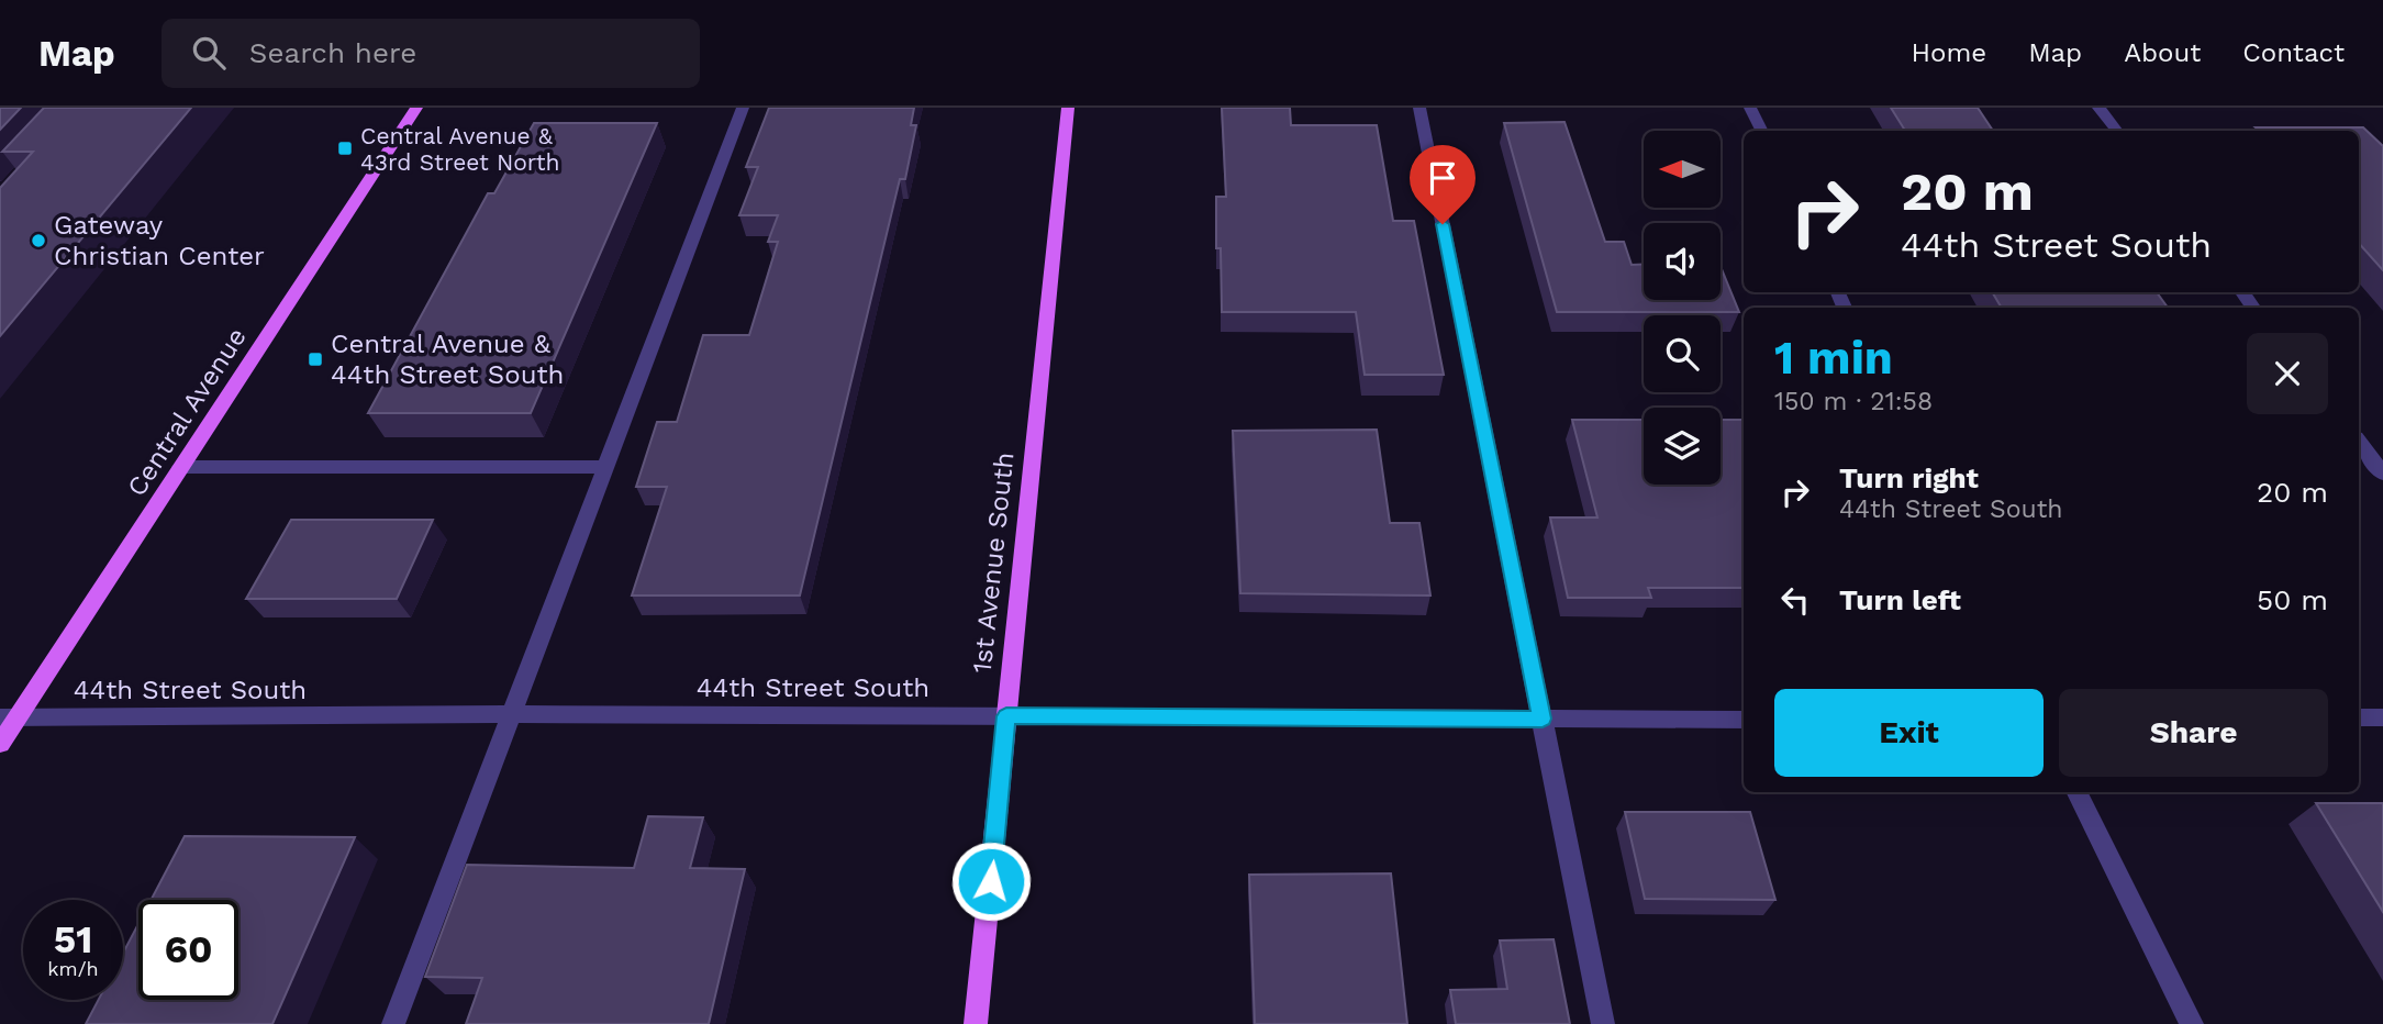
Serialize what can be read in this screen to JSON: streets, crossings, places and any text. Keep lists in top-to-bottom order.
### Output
{
  "streets": {
    "main road": ["Central Avenue", "1st Avenue South"],
    "street": ["44th Street South"]
  },
  "crossings": [
    ["Central Avenue", "44th Street South"],
    ["1st Avenue South", "44th Street South"]
  ],
  "places": {
    "transit": ["Central Avenue & 43rd Street North", "Central Avenue & 44th Street South"],
    "other": ["Gateway Christian Center"]
  },
  "north": "left",
  "page": {
    "header": "Map",
    "search": "Search here",
    "nav": [
      "Home",
      "Map",
      "About",
      "Contact"
    ],
    "turn": ["20 m", "44th Street South"],
    "heading": ["1 min", "150 m · 21:58"],
    "list": [
      {
        "name": "Turn right",
        "note": "44th Street South",
        "value": "20 m"
      },
      {
        "name": "Turn left",
        "value": "50 m"
      }
    ],
    "buttons": ["Exit", "Share"],
    "speed": "51 km/h",
    "limit": "60"
  }
}
